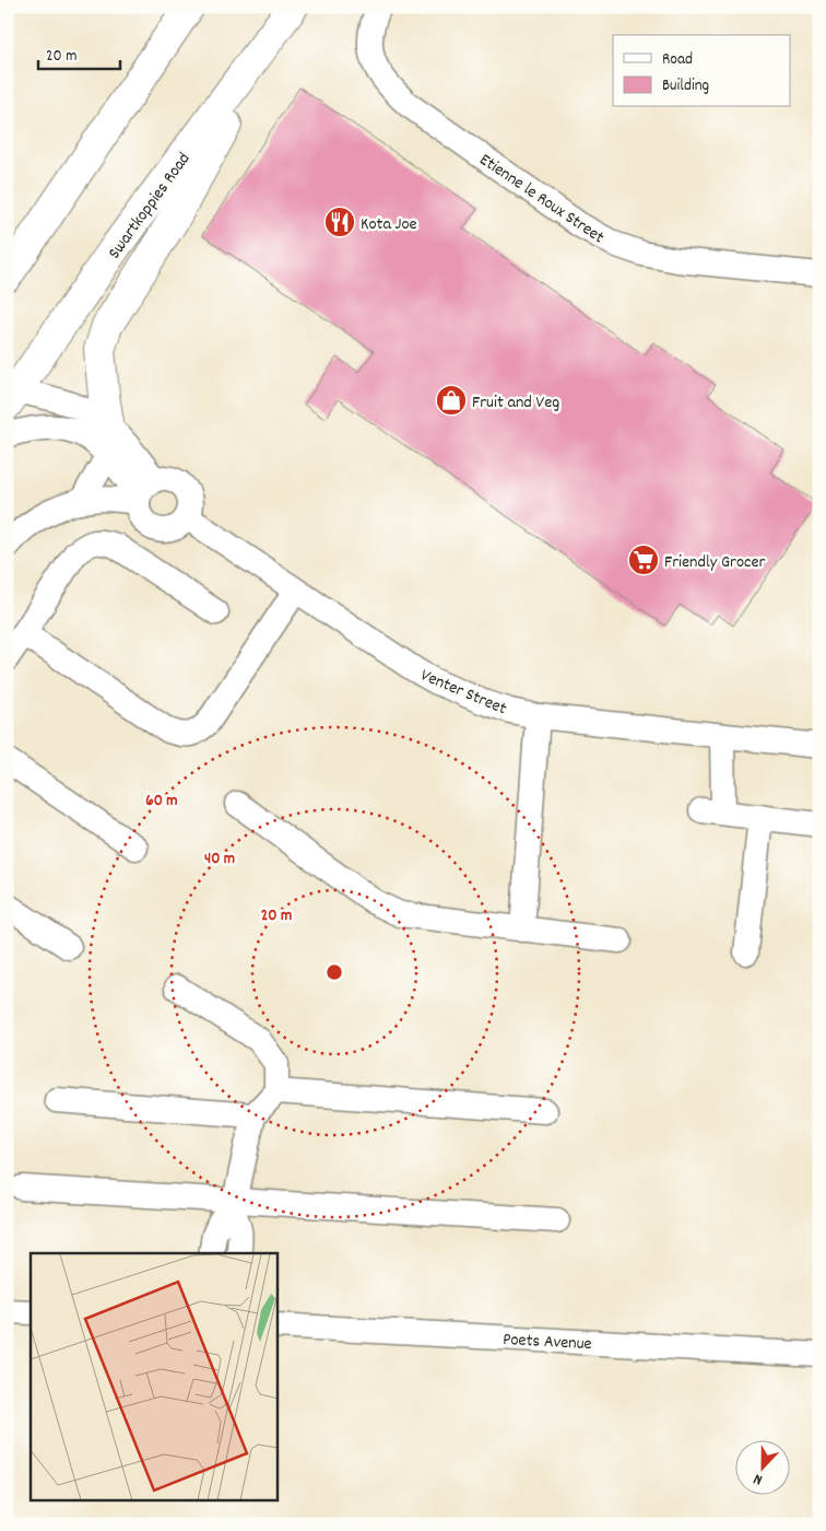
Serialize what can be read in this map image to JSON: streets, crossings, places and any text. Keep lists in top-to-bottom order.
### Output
{
  "streets": {
    "main road": ["Swartkoppies Road"],
    "street": ["Etienne le Roux Street", "Venter Street", "Poets Avenue"]
  },
  "places": {
    "restaurant": ["Kota Joe"],
    "shop": ["Fruit and Veg"],
    "supermarket": ["Friendly Grocer"]
  },
  "legend": ["Road", "Building"],
  "scale_bar": "20 m",
  "north": "bottom",
  "rings": ["60 m", "40 m", "20 m"]
}
